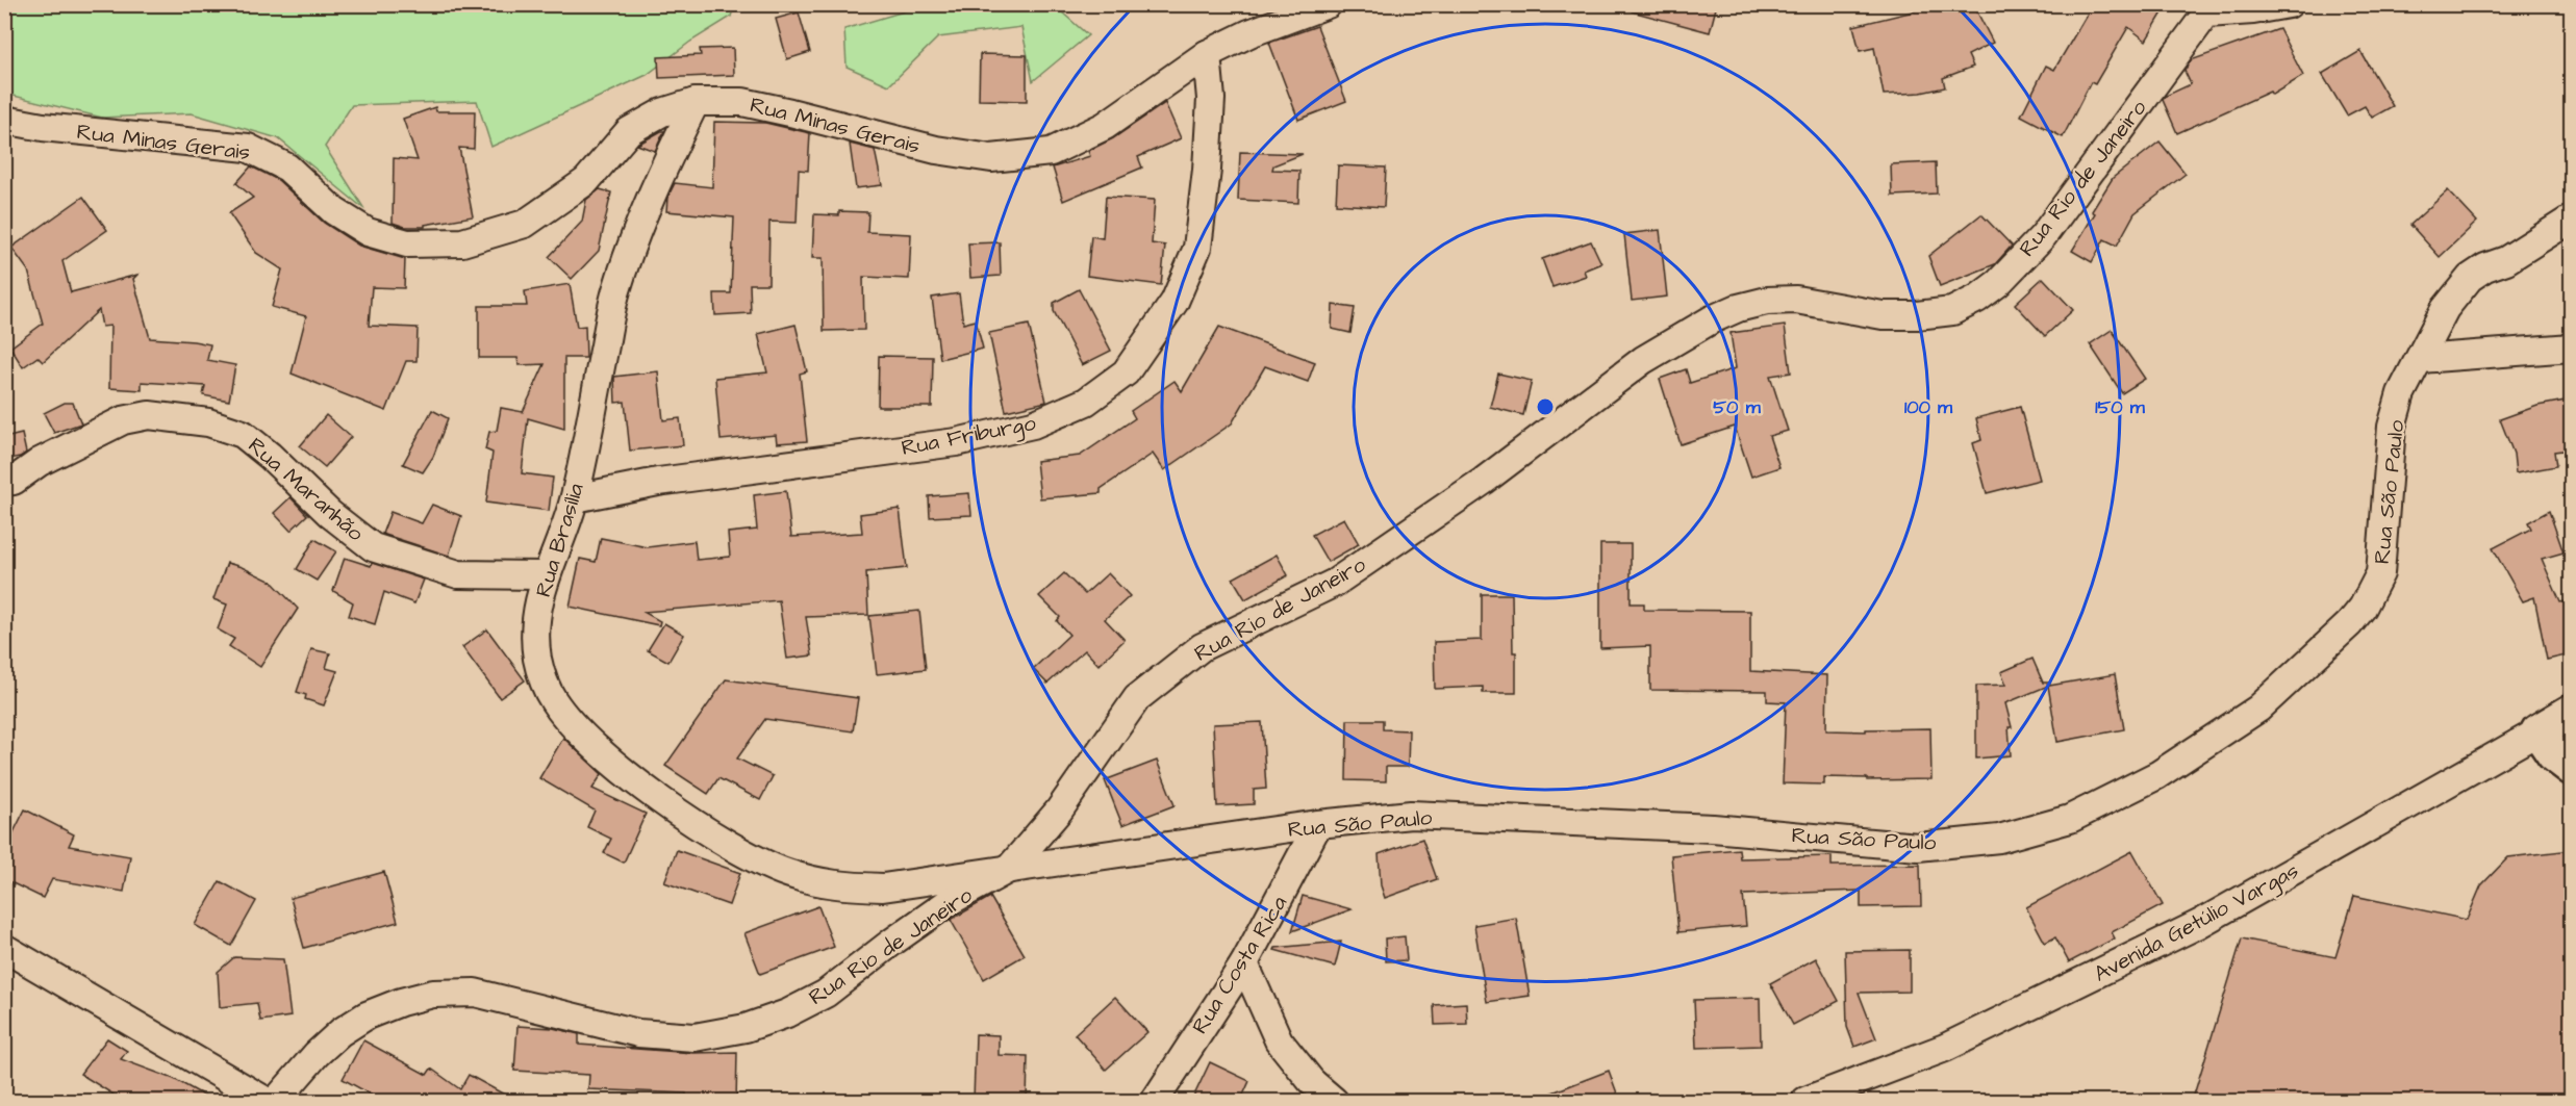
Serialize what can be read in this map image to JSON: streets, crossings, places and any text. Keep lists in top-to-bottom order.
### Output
{
  "streets": {
    "street": [
      "Rua Minas Gerais",
      "Rua Rio de Janeiro",
      "Rua Friburgo",
      "Rua Maranhão",
      "Rua São Paulo",
      "Rua Brasília",
      "Avenida Getúlio Vargas",
      "Rua Costa Rica"
    ]
  },
  "crossings": [
    ["Rua Minas Gerais", "Rua Friburgo"],
    ["Rua Minas Gerais", "Rua Brasília"],
    ["Rua Rio de Janeiro", "Rua São Paulo"],
    ["Rua Rio de Janeiro", "Rua Brasília"],
    ["Rua Friburgo", "Rua Brasília"],
    ["Rua Maranhão", "Rua Brasília"],
    ["Rua São Paulo", "Rua Brasília"],
    ["Rua São Paulo", "Rua Costa Rica"]
  ],
  "rings": ["50 m", "100 m", "150 m"]
}
